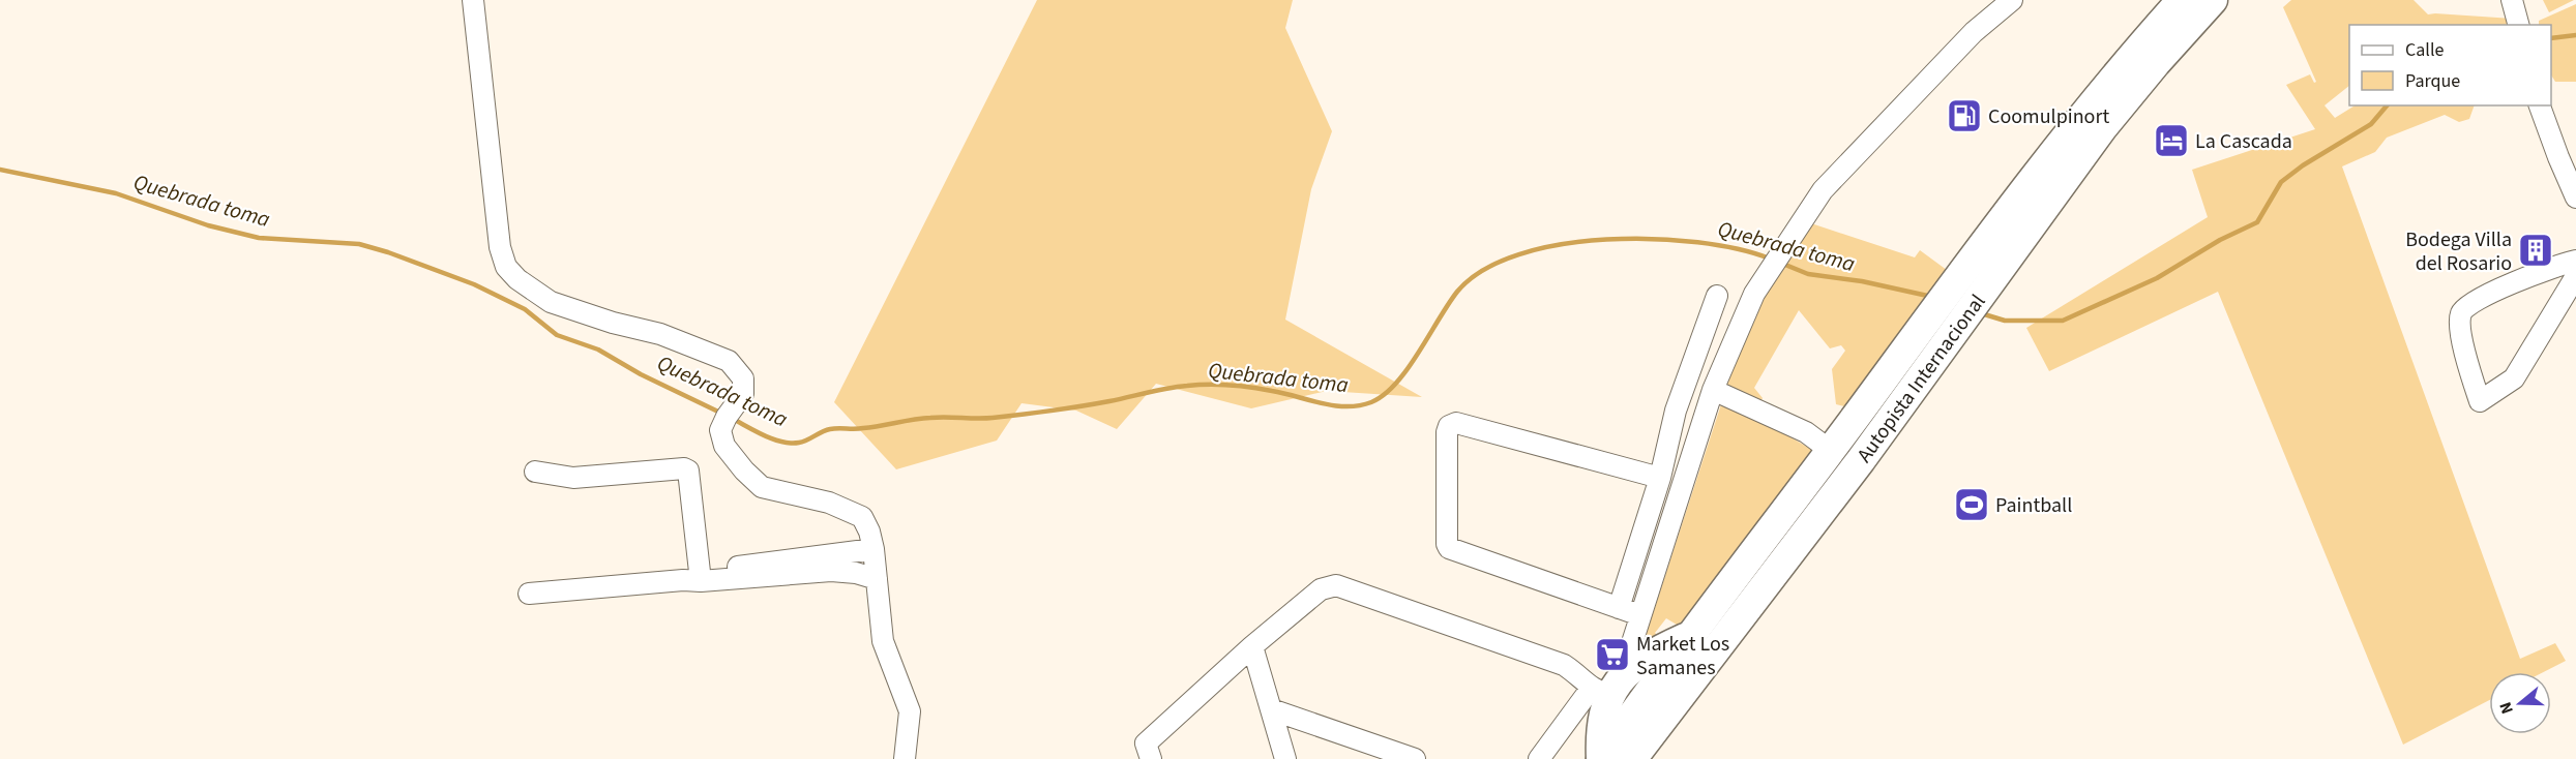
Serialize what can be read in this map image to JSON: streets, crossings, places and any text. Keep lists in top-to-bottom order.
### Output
{
  "streets": {
    "highway": ["Autopista Internacional"]
  },
  "water": ["Quebrada toma"],
  "places": {
    "fuel station": ["Coomulpinort"],
    "hotel": ["La Cascada"],
    "building": ["Bodega Villa del Rosario"],
    "sports": ["Paintball"],
    "supermarket": ["Market Los Samanes"]
  },
  "legend": ["Calle", "Parque"],
  "north": "left"
}
